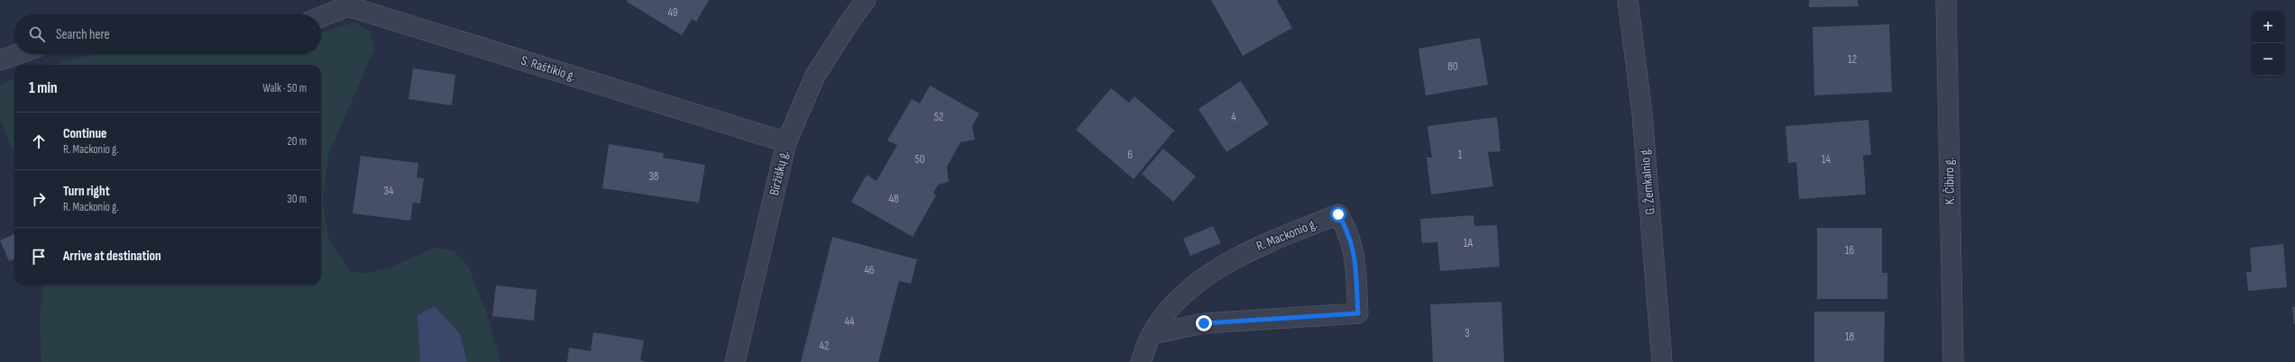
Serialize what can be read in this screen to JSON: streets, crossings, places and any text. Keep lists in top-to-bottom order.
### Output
{
  "streets": {
    "street": [
      "S. Raštikio g.",
      "Biržiškų g.",
      "G. Žemkalnio g.",
      "K. Čibiro g.",
      "R. Mackonio g."
    ]
  },
  "crossings": [
    ["S. Raštikio g.", "Biržiškų g."]
  ],
  "house_numbers": [
    "49",
    "12",
    "80",
    "52",
    "4",
    "6",
    "1",
    "50",
    "14",
    "38",
    "34",
    "48",
    "1A",
    "16",
    "46",
    "44",
    "3",
    "18",
    "42"
  ],
  "page": {
    "map_buttons": ["+", "−"],
    "search": "Search here",
    "heading": ["1 min", "Walk · 50 m"],
    "list": [
      ["Continue", "R. Mackonio g.", "20 m"],
      ["Turn right", "R. Mackonio g.", "30 m"],
      "Arrive at destination"
    ]
  }
}
